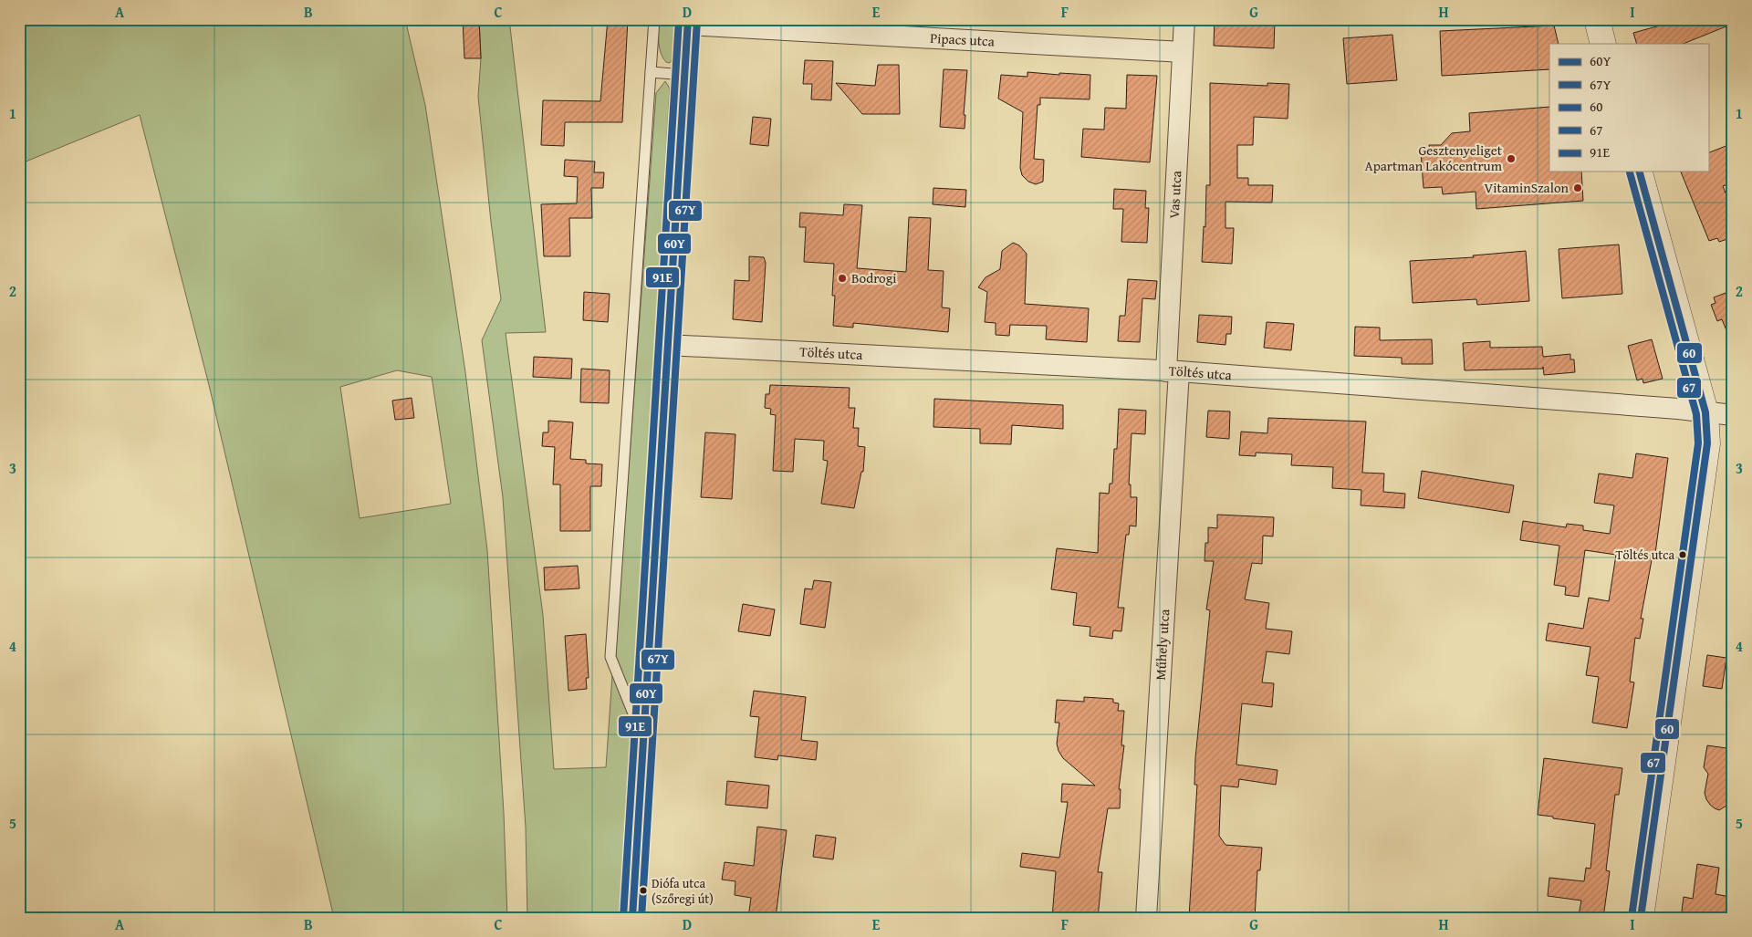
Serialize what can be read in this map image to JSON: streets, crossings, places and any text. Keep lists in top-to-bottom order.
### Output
{
  "streets": {
    "street": [
      "Pipacs utca",
      "Vas utca",
      "Töltés utca",
      "Műhely utca"
    ]
  },
  "crossings": [
    ["Pipacs utca", "Vas utca"],
    ["Vas utca", "Töltés utca"],
    ["Vas utca", "Műhely utca"],
    ["Töltés utca", "Műhely utca"]
  ],
  "places": [
    "Gesztenyeliget Apartman Lakócentrum",
    "VitaminSzalon",
    "Bodrogi",
    "Töltés utca",
    "Diófa utca (Szőregi út)"
  ],
  "lines": [
    "transit line 60Y",
    "transit line 91E",
    "transit line 67Y",
    "transit line 60",
    "transit line 67"
  ],
  "legend": [
    "60Y",
    "67Y",
    "60",
    "67",
    "91E"
  ],
  "grid": {
    "columns": [
      "A",
      "B",
      "C",
      "D",
      "E",
      "F",
      "G",
      "H",
      "I"
    ],
    "rows": [
      "1",
      "2",
      "3",
      "4",
      "5"
    ]
  }
}
